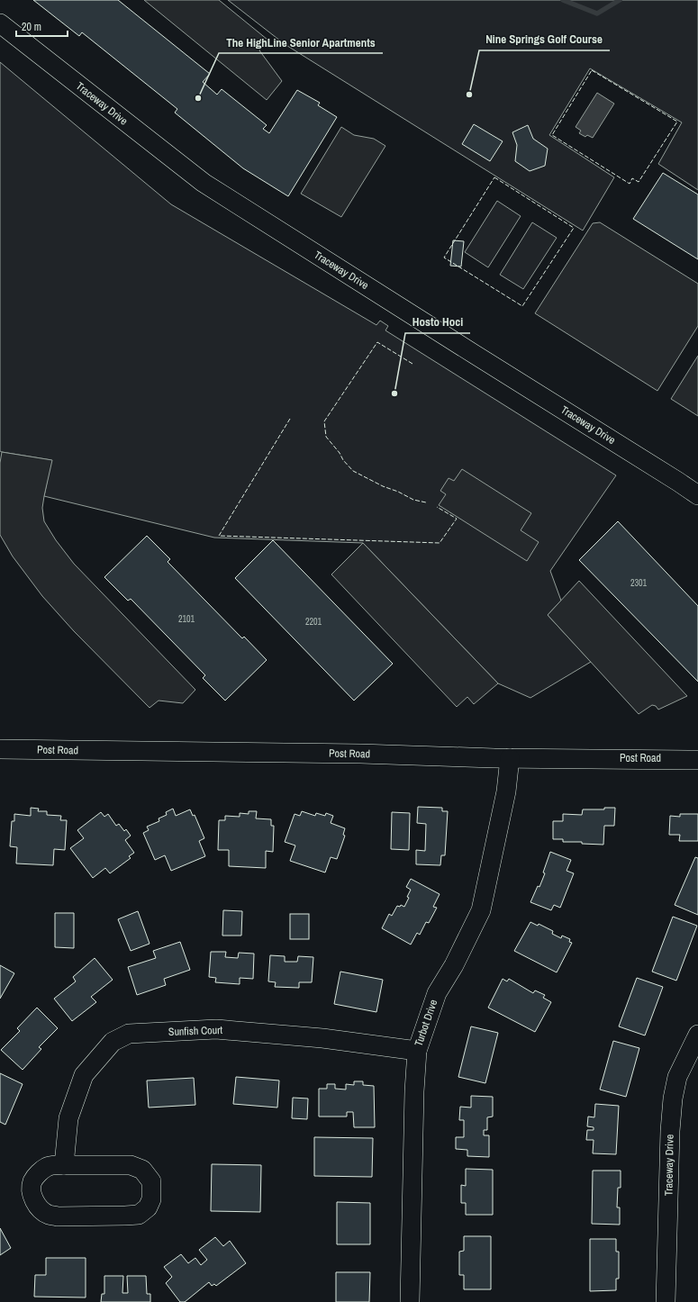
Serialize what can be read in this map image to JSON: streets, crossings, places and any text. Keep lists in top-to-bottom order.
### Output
{
  "streets": {
    "street": [
      "Traceway Drive",
      "Post Road",
      "Turbot Drive",
      "Sunfish Court"
    ]
  },
  "crossings": [
    ["Post Road", "Turbot Drive"],
    ["Turbot Drive", "Sunfish Court"]
  ],
  "places": ["Nine Springs Golf Course", "The HighLine Senior Apartments", "Hosto Hoci"],
  "house_numbers": ["2301", "2101", "2201"],
  "scale_bar": "20 m"
}
